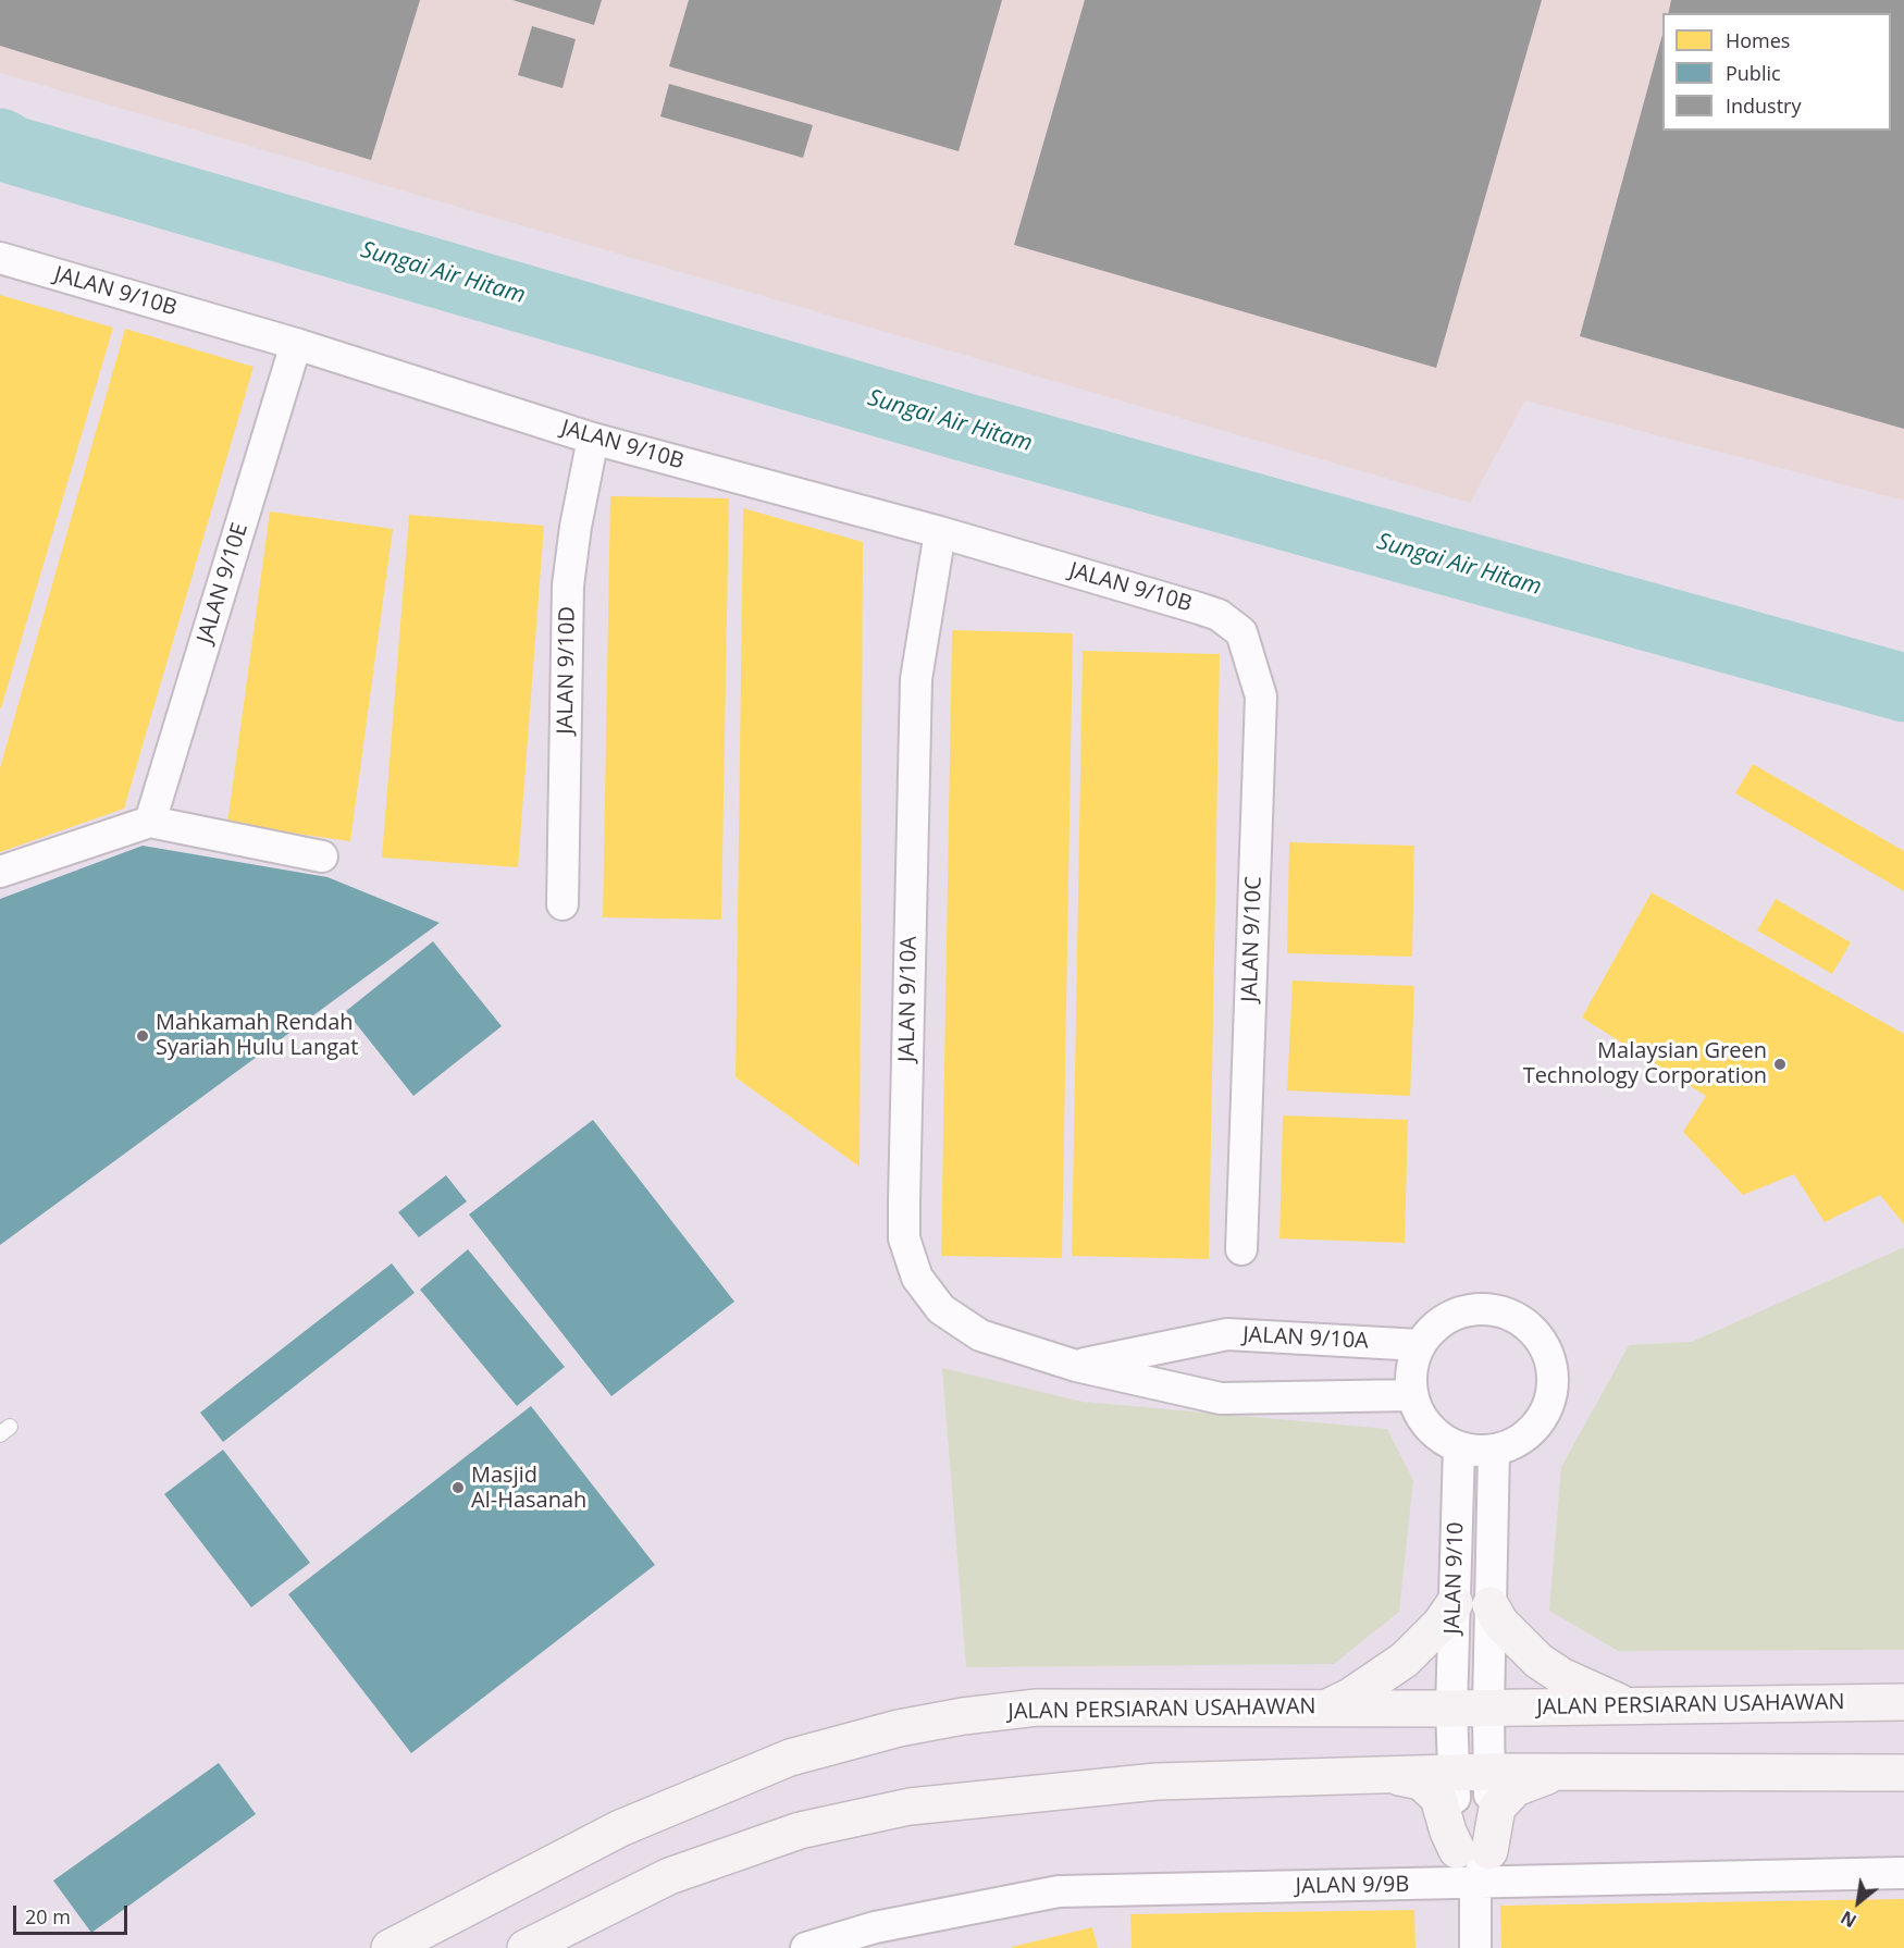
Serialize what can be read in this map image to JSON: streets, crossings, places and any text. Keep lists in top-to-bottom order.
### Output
{
  "streets": {
    "street": [
      "JALAN 9/10B",
      "JALAN 9/10E",
      "JALAN 9/10D",
      "JALAN 9/10C",
      "JALAN 9/10A",
      "JALAN 9/10",
      "JALAN PERSIARAN USAHAWAN",
      "JALAN 9/9B"
    ]
  },
  "crossings": [
    ["JALAN 9/10B", "JALAN 9/10E"],
    ["JALAN 9/10B", "JALAN 9/10D"],
    ["JALAN 9/10B", "JALAN 9/10C"],
    ["JALAN 9/10B", "JALAN 9/10A"],
    ["JALAN 9/10A", "JALAN 9/10"],
    ["JALAN 9/10", "JALAN PERSIARAN USAHAWAN"]
  ],
  "water": ["Sungai Air Hitam"],
  "places": ["Mahkamah Rendah Syariah Hulu Langat", "Malaysian Green Technology Corporation", "Masjid Al-Hasanah"],
  "legend": ["Homes", "Public", "Industry"],
  "scale_bar": "20 m",
  "north": "bottom left"
}
